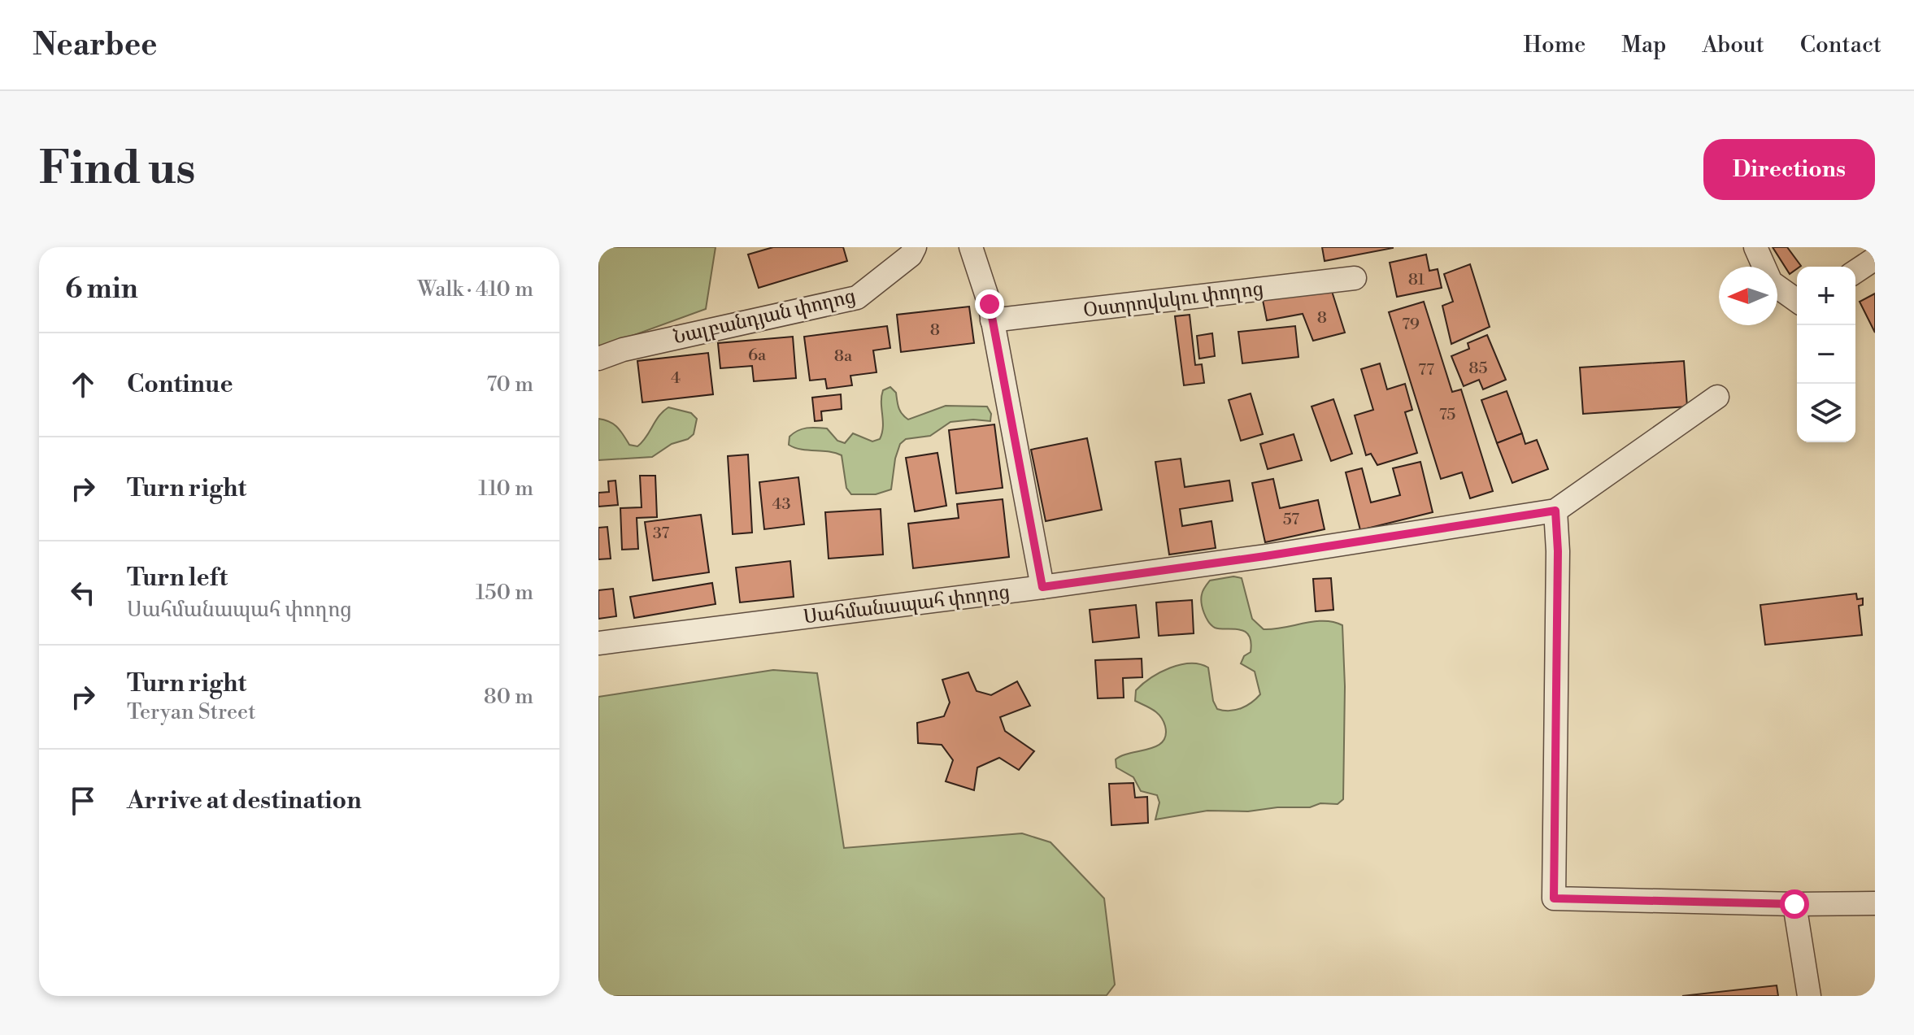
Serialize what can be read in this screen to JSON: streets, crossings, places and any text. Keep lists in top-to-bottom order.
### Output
{
  "streets": {
    "street": ["Օստրովսկու փողոց", "Նալբանդյան փողոց", "Սահմանապահ փողոց"]
  },
  "house_numbers": [
    "81",
    "8",
    "79",
    "8",
    "6a",
    "8a",
    "85",
    "77",
    "4",
    "75",
    "43",
    "57",
    "37"
  ],
  "north": "left",
  "page": {
    "header": "Nearbee",
    "nav": [
      "Home",
      "Map",
      "About",
      "Contact"
    ],
    "buttons": "Directions",
    "title": "Find us",
    "heading": ["6 min", "Walk · 410 m"],
    "map_buttons": ["+", "−"],
    "list": [
      ["Continue", "70 m"],
      ["Turn right", "110 m"],
      ["Turn left", "Սահմանապահ փողոց", "150 m"],
      ["Turn right", "Teryan Street", "80 m"],
      "Arrive at destination"
    ]
  }
}
